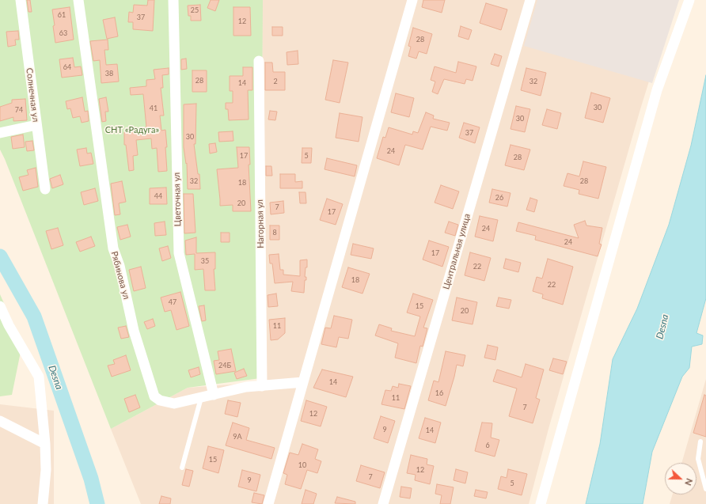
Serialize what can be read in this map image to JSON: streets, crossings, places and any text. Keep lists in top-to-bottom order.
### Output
{
  "streets": {
    "street": [
      "Солнечная ул",
      "Цветочная ул",
      "Нагорная ул",
      "Центральная улица",
      "Рябинова ул"
    ]
  },
  "crossings": [
    ["Цветочная ул", "Рябинова ул"],
    ["Нагорная ул", "Рябинова ул"]
  ],
  "water": ["Desna"],
  "parks": ["СНТ «Радуга»"],
  "house_numbers": [
    "25",
    "61",
    "37",
    "12",
    "63",
    "28",
    "64",
    "38",
    "28",
    "2",
    "32",
    "14",
    "30",
    "41",
    "74",
    "30",
    "37",
    "30",
    "24",
    "17",
    "5",
    "28",
    "32",
    "28",
    "18",
    "44",
    "26",
    "20",
    "7",
    "17",
    "24",
    "8",
    "24",
    "17",
    "35",
    "22",
    "18",
    "22",
    "47",
    "15",
    "20",
    "11",
    "24Б",
    "14",
    "16",
    "11",
    "7",
    "12",
    "9",
    "14",
    "9А",
    "6",
    "15",
    "10",
    "12",
    "7",
    "9",
    "5"
  ],
  "north": "right"
}
